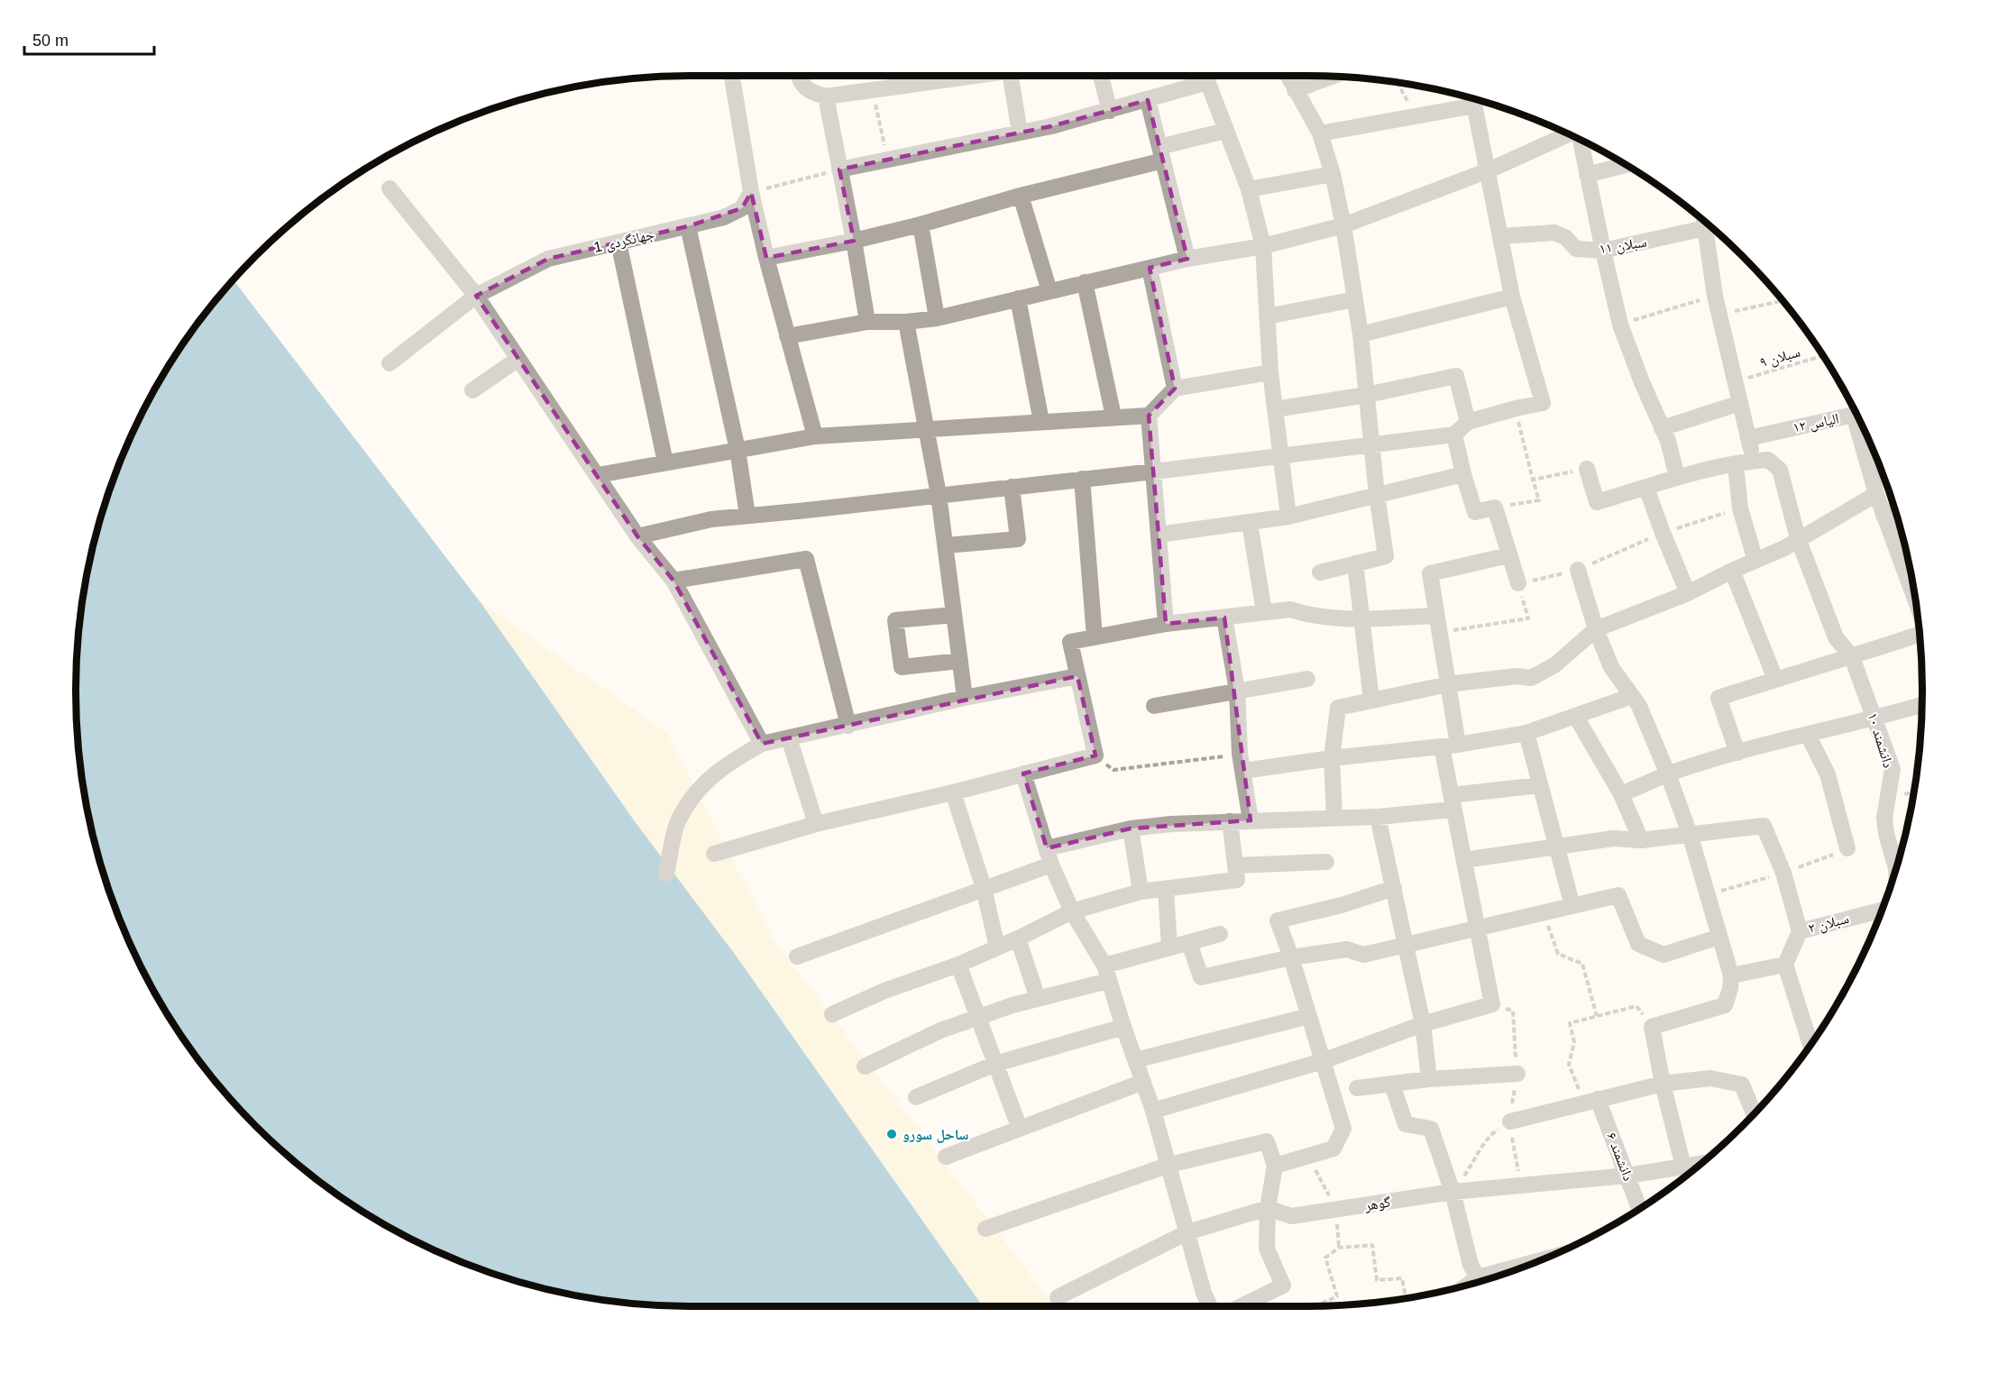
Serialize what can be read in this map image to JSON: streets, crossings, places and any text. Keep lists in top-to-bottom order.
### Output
{
  "streets": {
    "street": [
      "جهانگردی 1",
      "سبلان ۱۱",
      "الیاس ۱۲",
      "دانشمند ۱۰",
      "سبلان ۲",
      "دانشمند ۶",
      "گوهر"
    ],
    "path": ["سبلان ۹"]
  },
  "crossings": [
    ["دانشمند ۶", "گوهر"]
  ],
  "places": ["ساحل سورو"],
  "scale_bar": "50 m"
}
